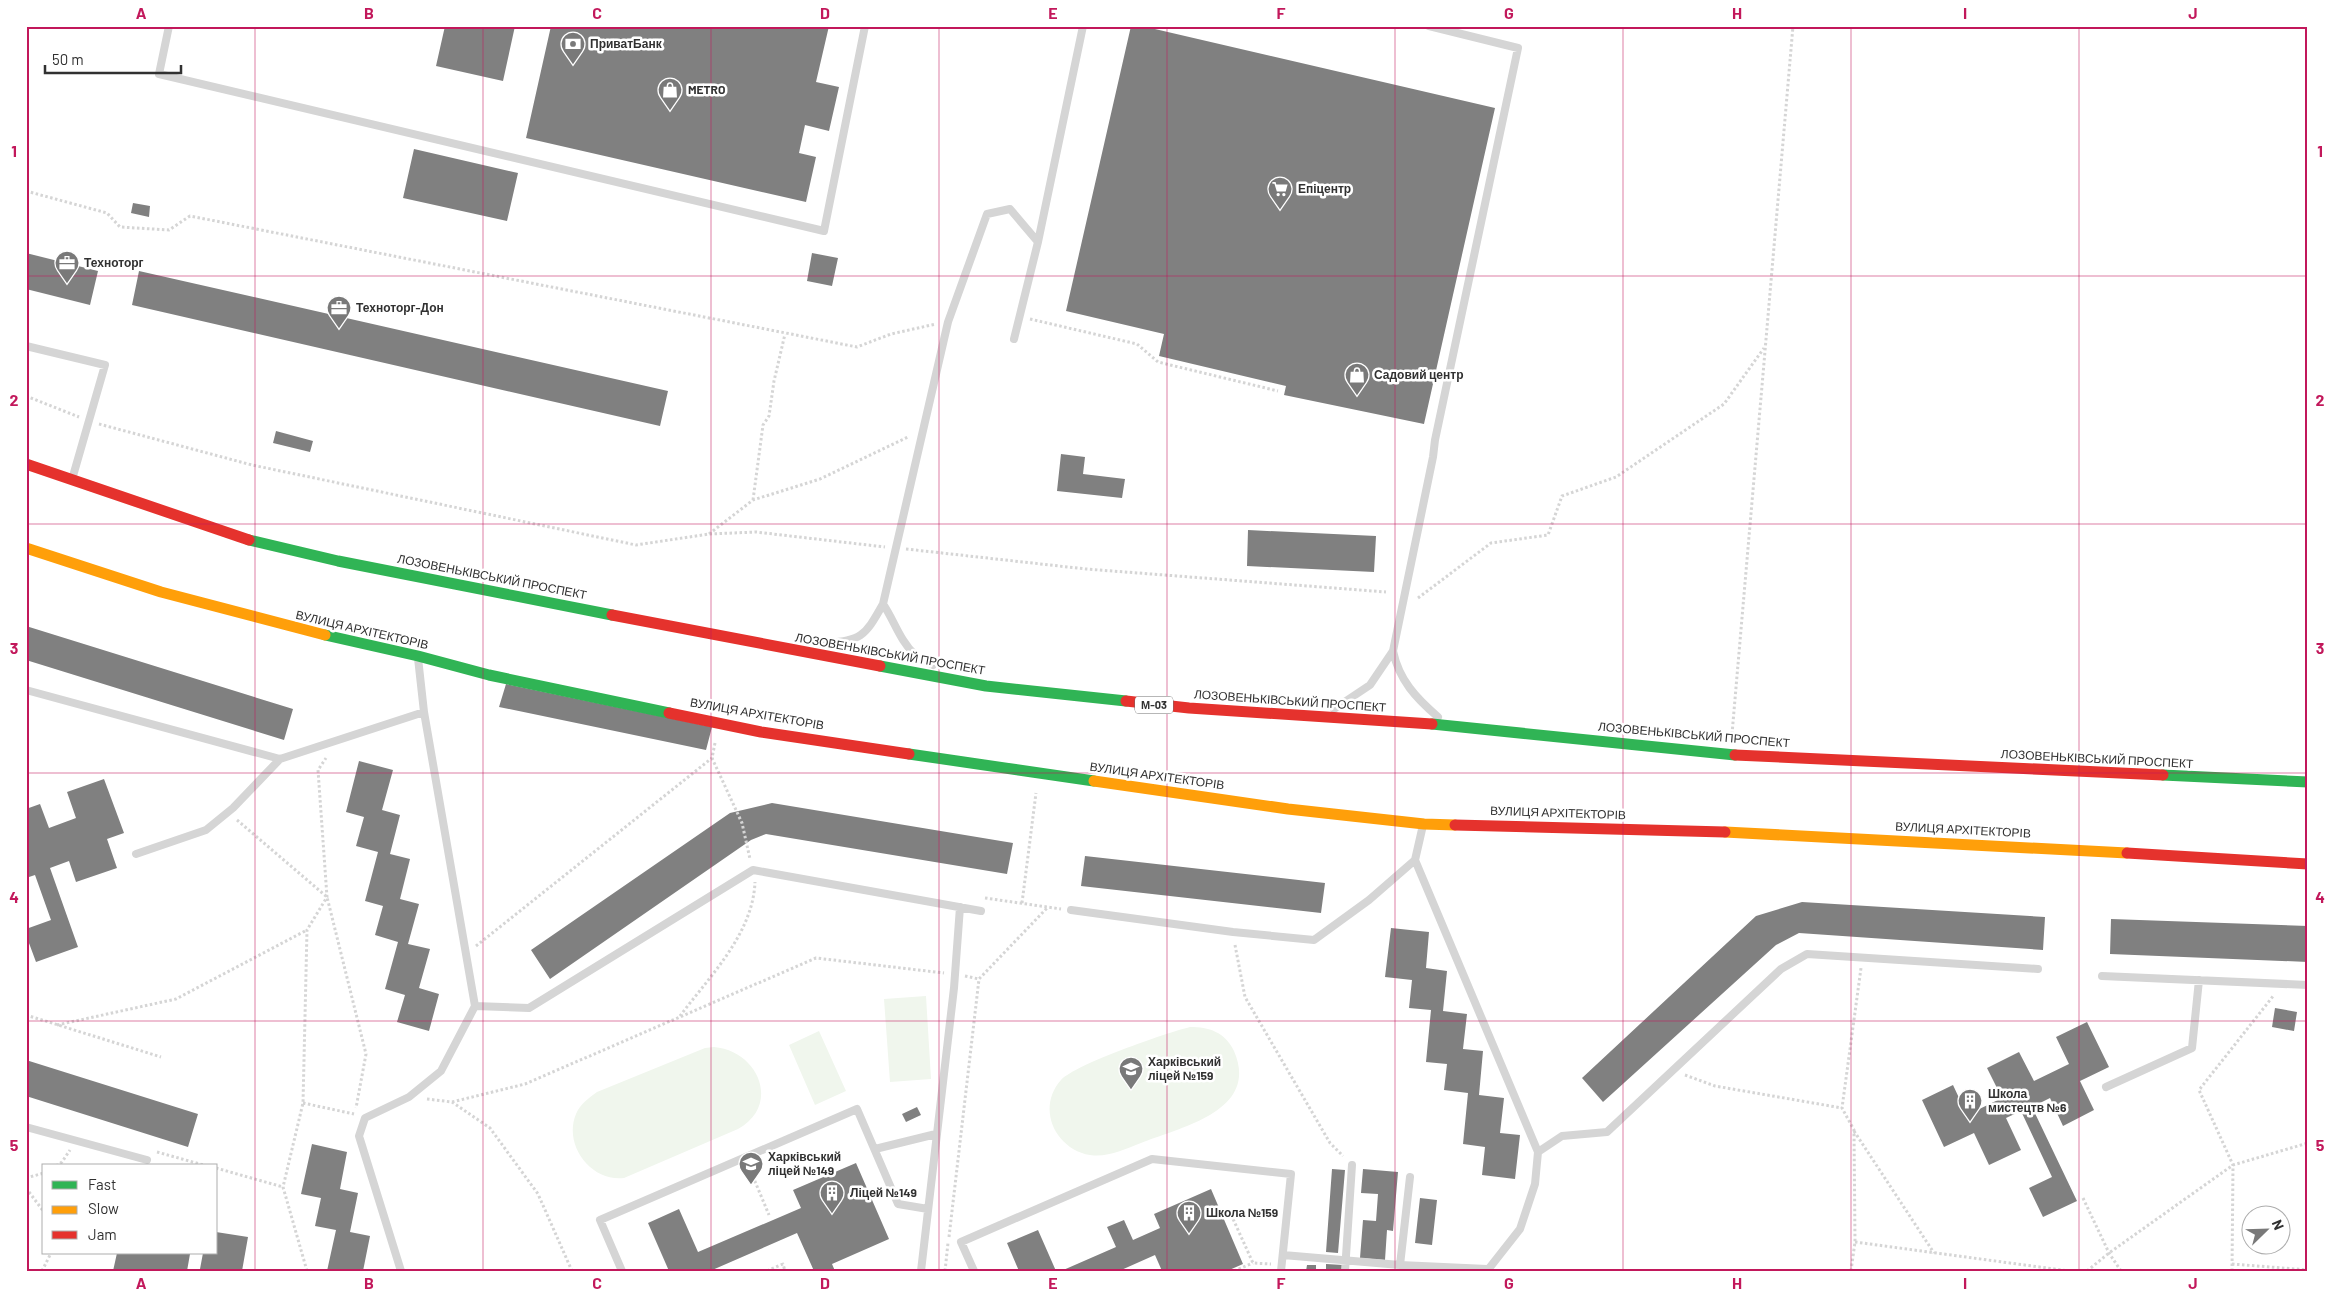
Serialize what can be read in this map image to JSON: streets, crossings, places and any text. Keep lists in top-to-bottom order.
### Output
{
  "streets": {
    "main road": ["ЛОЗОВЕНЬКІВСЬКИЙ ПРОСПЕКТ", "ВУЛИЦЯ АРХІТЕКТОРІВ", "М-03"]
  },
  "places": {
    "bank": ["ПриватБанк"],
    "shop": ["METRO", "Садовий центр"],
    "supermarket": ["Епіцентр"],
    "office": ["Техноторг", "Техноторг-Дон"],
    "school or university": ["Харківський ліцей №159", "Харківський ліцей №149"],
    "building": ["Школа мистецтв №6", "Ліцей №149", "Школа №159"]
  },
  "legend": ["Fast", "Slow", "Jam"],
  "scale_bar": "50 m",
  "north": "top right",
  "grid": {
    "columns": [
      "A",
      "B",
      "C",
      "D",
      "E",
      "F",
      "G",
      "H",
      "I",
      "J"
    ],
    "rows": [
      "1",
      "2",
      "3",
      "4",
      "5"
    ]
  }
}
